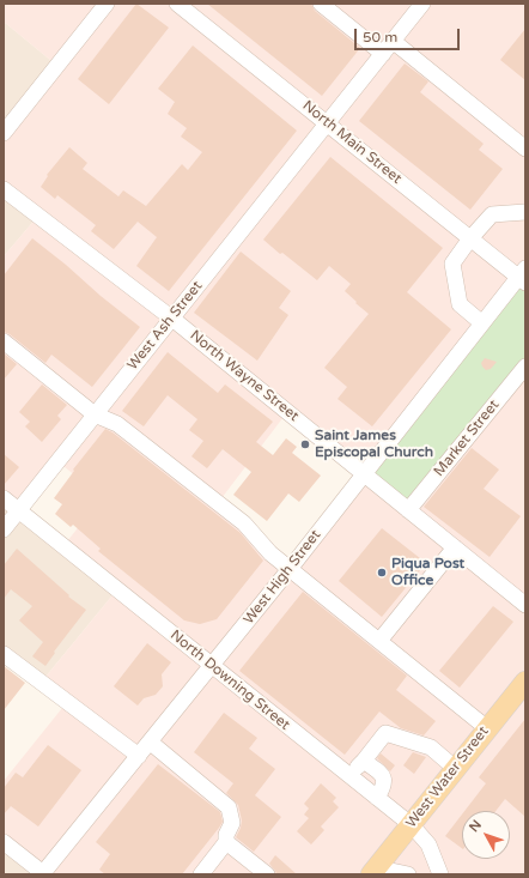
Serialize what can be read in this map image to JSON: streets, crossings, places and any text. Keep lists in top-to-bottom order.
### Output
{
  "streets": {
    "main road": ["West Water Street"],
    "street": [
      "North Main Street",
      "West Ash Street",
      "North Wayne Street",
      "Market Street",
      "West High Street",
      "North Downing Street"
    ]
  },
  "crossings": [
    ["North Main Street", "West Ash Street"],
    ["North Main Street", "West High Street"],
    ["West Ash Street", "North Wayne Street"],
    ["West Ash Street", "North Downing Street"],
    ["North Wayne Street", "Market Street"],
    ["North Wayne Street", "West High Street"],
    ["West High Street", "North Downing Street"],
    ["North Downing Street", "West Water Street"]
  ],
  "places": ["Saint James Episcopal Church", "Piqua Post Office"],
  "scale_bar": "50 m",
  "north": "top left"
}
